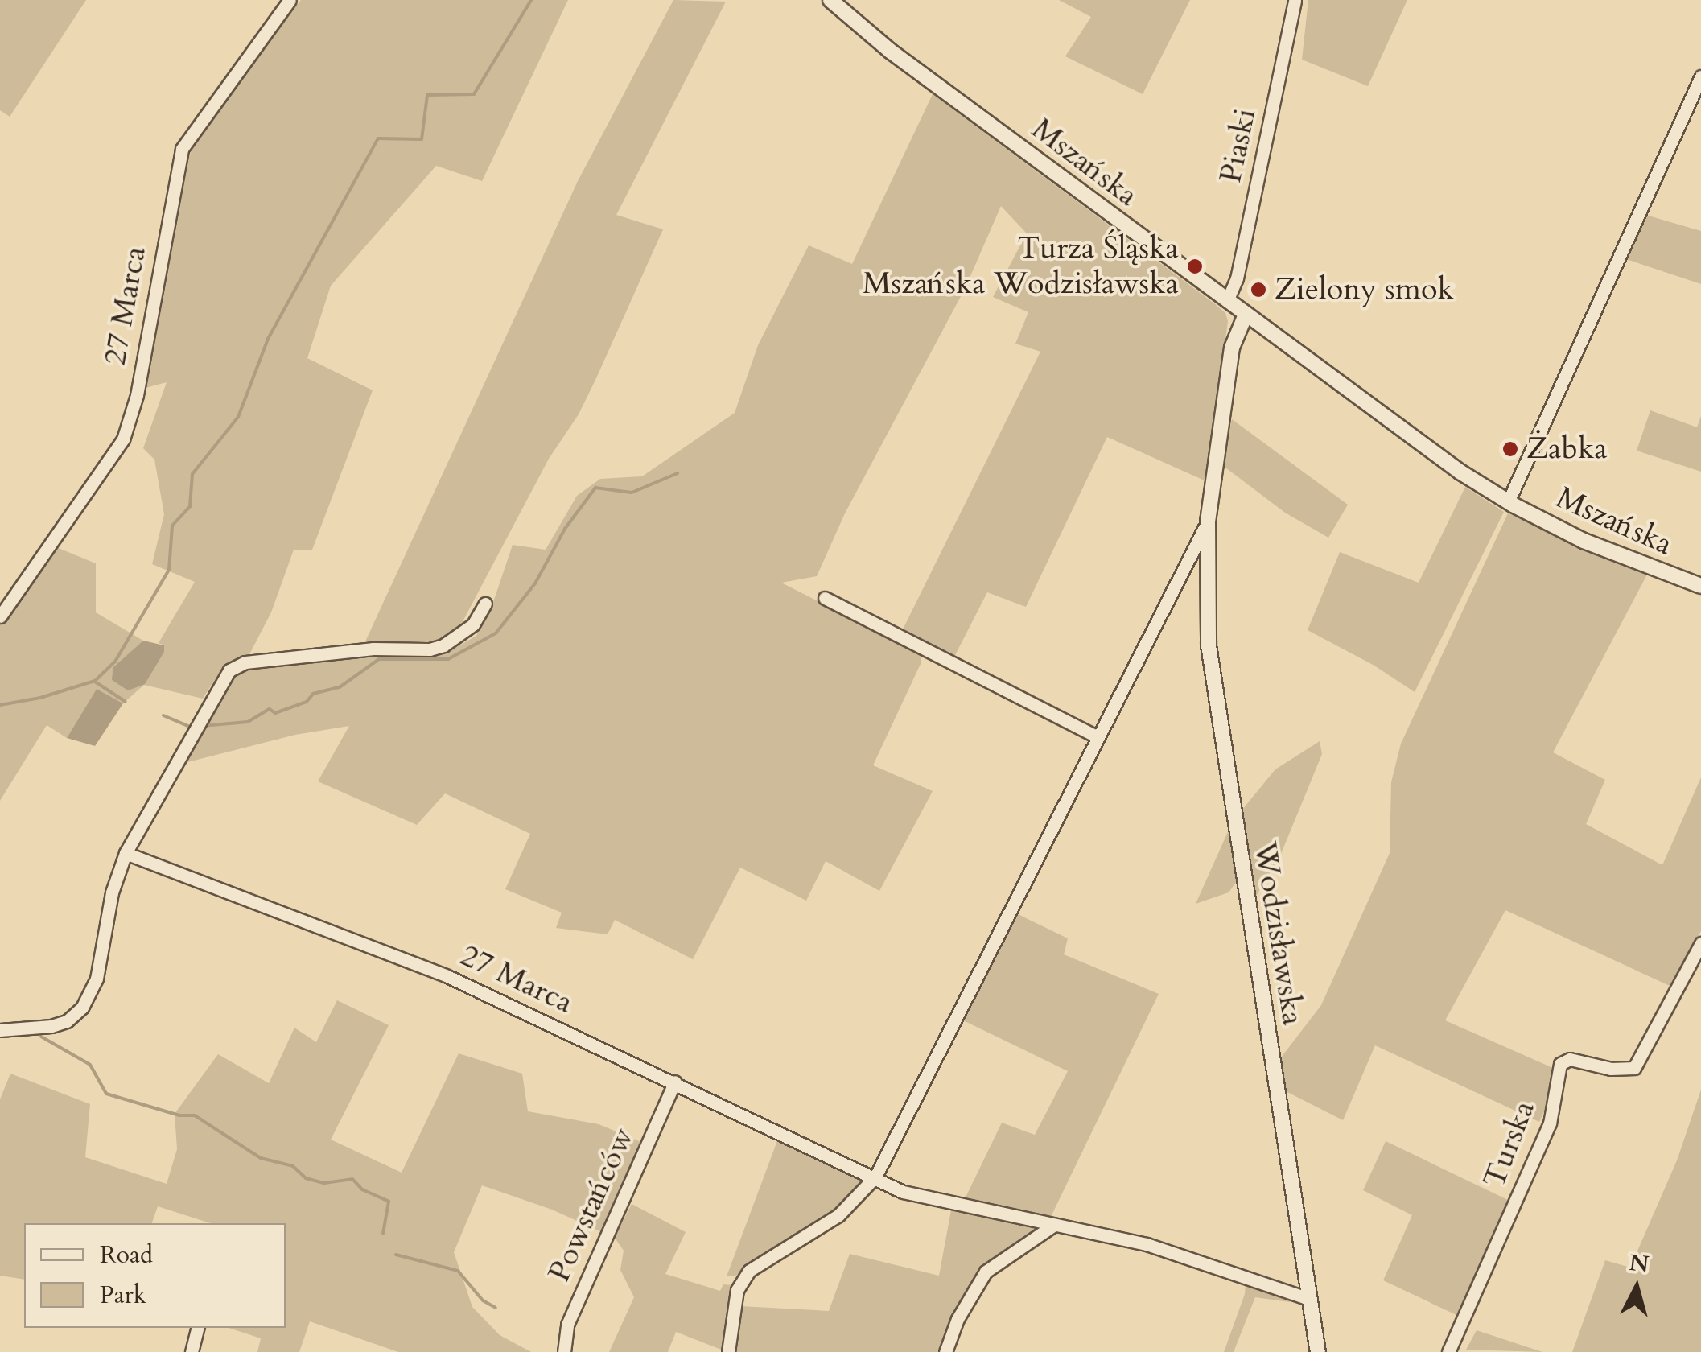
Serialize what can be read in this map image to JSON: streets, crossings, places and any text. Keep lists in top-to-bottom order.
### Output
{
  "streets": {
    "street": [
      "Piaski",
      "Mszańska",
      "27 Marca",
      "Wodzisławska",
      "Turska",
      "Powstańców"
    ]
  },
  "crossings": [
    ["Piaski", "Mszańska"],
    ["Mszańska", "Wodzisławska"],
    ["27 Marca", "Wodzisławska"],
    ["27 Marca", "Powstańców"]
  ],
  "places": ["Turza Śląska Mszańska Wodzisławska", "Zielony smok", "Żabka"],
  "legend": ["Road", "Park"],
  "north": "top"
}
